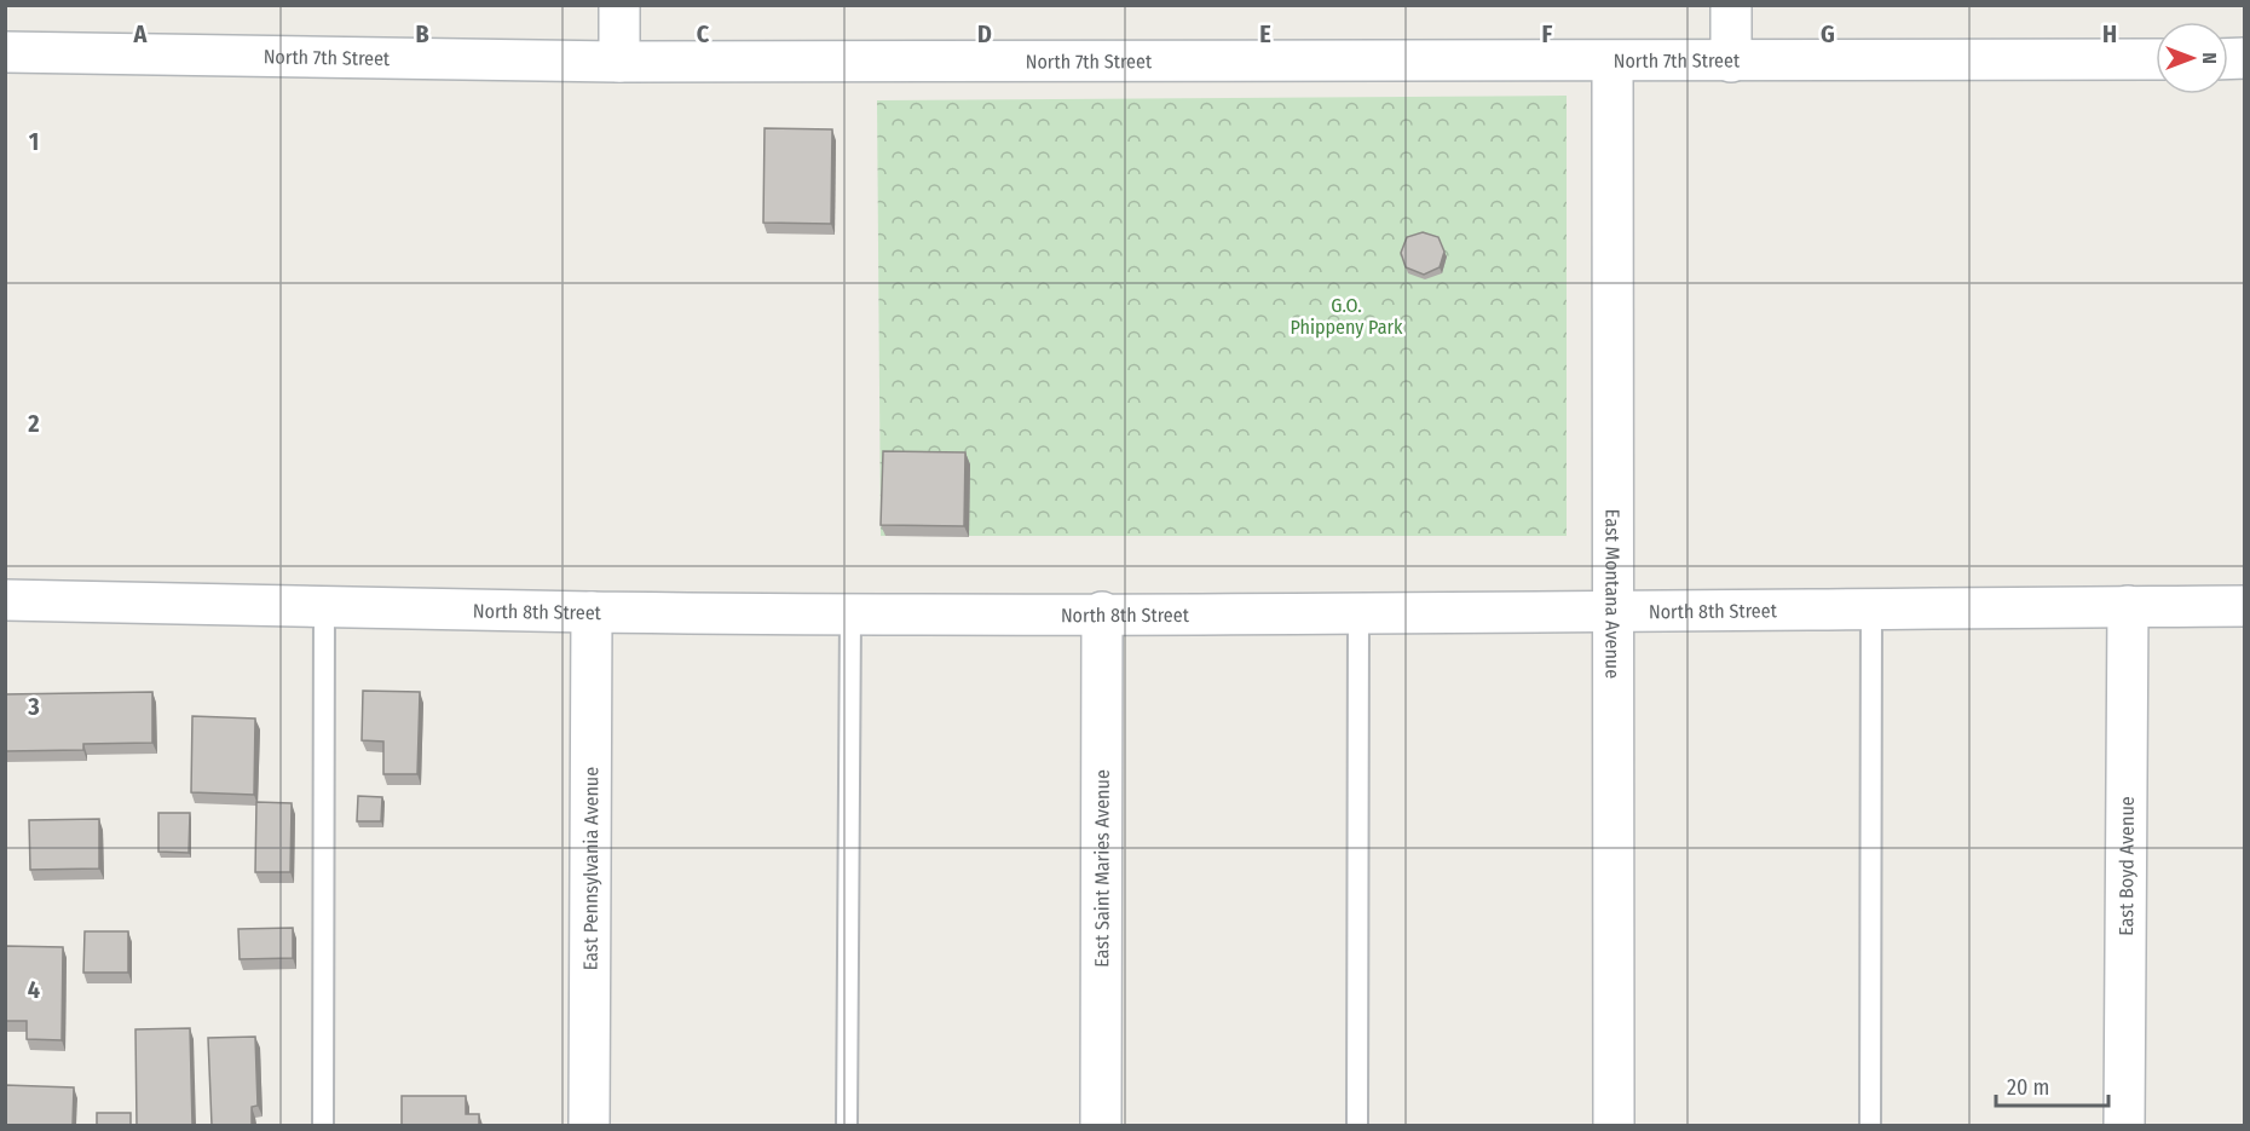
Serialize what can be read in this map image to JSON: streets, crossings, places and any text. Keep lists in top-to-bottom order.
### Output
{
  "streets": {
    "street": [
      "North 7th Street",
      "East Montana Avenue",
      "North 8th Street",
      "East Boyd Avenue",
      "East Pennsylvania Avenue",
      "East Saint Maries Avenue"
    ]
  },
  "crossings": [
    ["North 7th Street", "East Montana Avenue"],
    ["East Montana Avenue", "North 8th Street"],
    ["North 8th Street", "East Boyd Avenue"],
    ["North 8th Street", "East Pennsylvania Avenue"],
    ["North 8th Street", "East Saint Maries Avenue"]
  ],
  "parks": ["G.O. Phippeny Park"],
  "scale_bar": "20 m",
  "north": "right",
  "grid": {
    "columns": [
      "A",
      "B",
      "C",
      "D",
      "E",
      "F",
      "G",
      "H"
    ],
    "rows": [
      "1",
      "2",
      "3",
      "4"
    ]
  }
}
